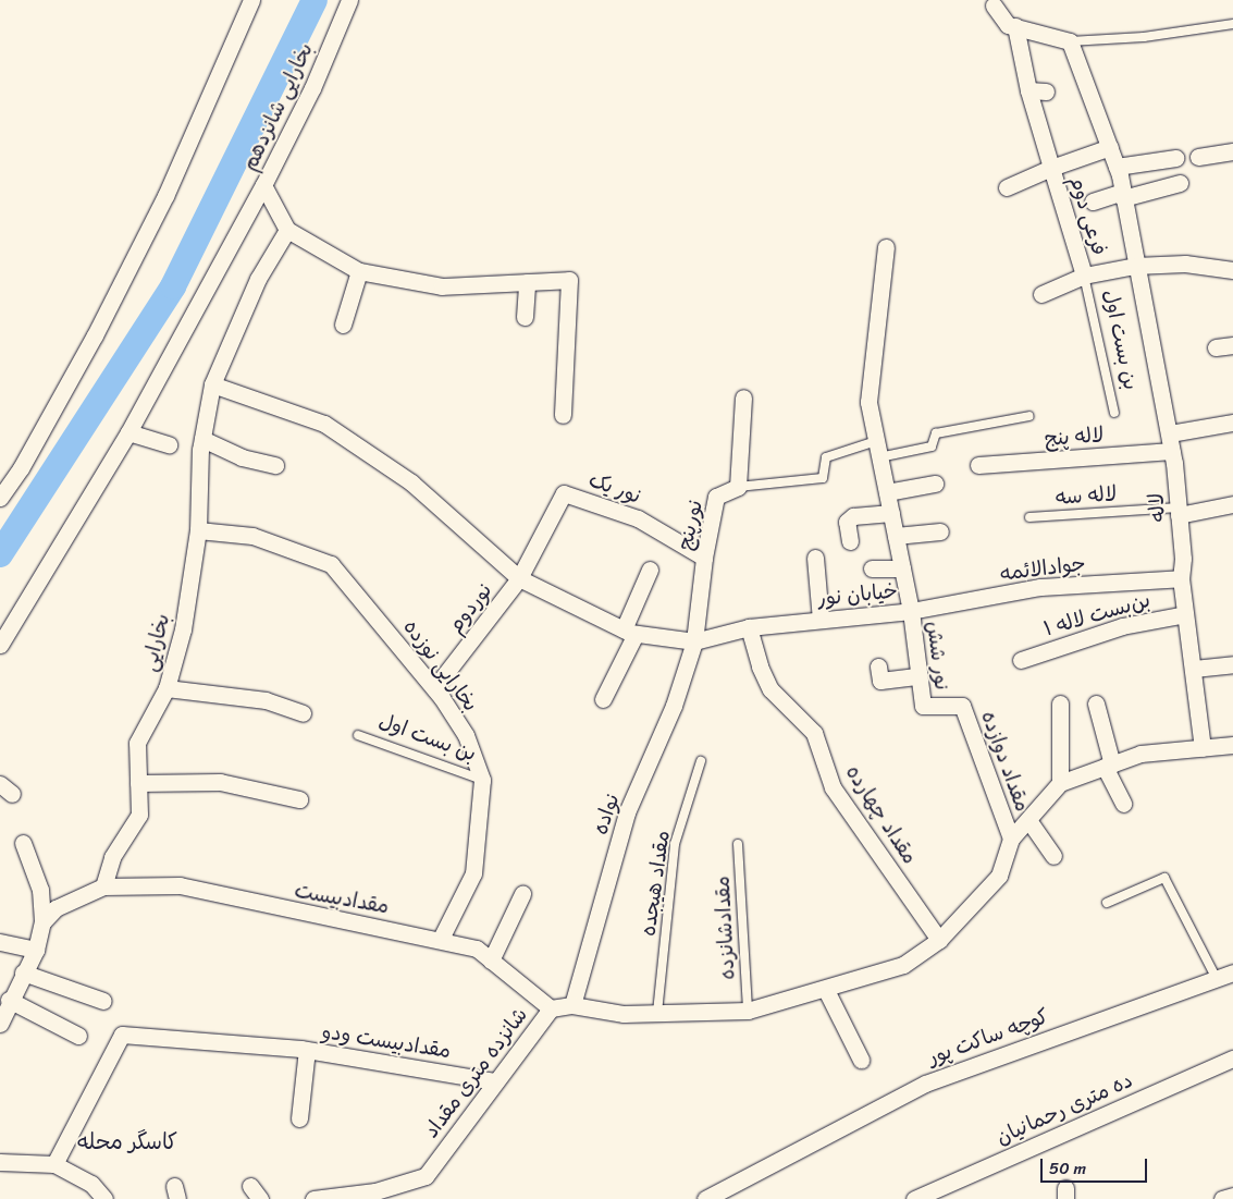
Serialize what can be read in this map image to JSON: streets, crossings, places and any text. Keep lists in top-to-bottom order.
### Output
{
  "streets": {
    "street": [
      "بخارایی شانزدهم",
      "فرعی دوم",
      "لاله پنج",
      "نور یک",
      "لاله",
      "نورپنج",
      "جوادالائمه",
      "خیابان نور",
      "نوردوم",
      "بن‌بست لاله ۱",
      "بخارایی",
      "نور شش",
      "بخارایی نوزده",
      "مقداد دوازده",
      "نواده",
      "مقداد چهارده",
      "مقدادبیست",
      "کوچه ساکت پور",
      "مقدادبیست ودو",
      "شانزده متری مقداد",
      "ده متری رحمانیان"
    ],
    "lane": [
      "بن بست اول",
      "لاله سه",
      "مقداد هیجده",
      "مقدادشانزده"
    ]
  },
  "crossings": [
    ["بخارایی شانزدهم", "بخارایی"],
    ["فرعی دوم", "بن بست اول"],
    ["بن بست اول", "بخارایی نوزده"],
    ["لاله پنج", "لاله"],
    ["نور یک", "نورپنج"],
    ["نور یک", "خیابان نور"],
    ["نور یک", "نوردوم"],
    ["لاله سه", "لاله"],
    ["لاله", "جوادالائمه"],
    ["لاله", "بن‌بست لاله ۱"],
    ["لاله", "شانزده متری مقداد"],
    ["نورپنج", "خیابان نور"],
    ["نورپنج", "نواده"],
    ["جوادالائمه", "خیابان نور"],
    ["جوادالائمه", "نور شش"],
    ["خیابان نور", "نوردوم"],
    ["خیابان نور", "بخارایی"],
    ["خیابان نور", "نور شش"],
    ["خیابان نور", "نواده"],
    ["خیابان نور", "مقداد چهارده"],
    ["نوردوم", "بخارایی نوزده"],
    ["بخارایی", "بخارایی نوزده"],
    ["بخارایی", "مقدادبیست"],
    ["نور شش", "مقداد دوازده"],
    ["بخارایی نوزده", "مقدادبیست"],
    ["مقداد دوازده", "شانزده متری مقداد"],
    ["نواده", "شانزده متری مقداد"],
    ["مقداد چهارده", "شانزده متری مقداد"],
    ["مقداد هیجده", "شانزده متری مقداد"],
    ["مقدادبیست", "شانزده متری مقداد"],
    ["مقدادشانزده", "شانزده متری مقداد"],
    ["مقدادبیست ودو", "شانزده متری مقداد"]
  ],
  "districts": ["کاسگر محله"],
  "scale_bar": "50 m"
}
